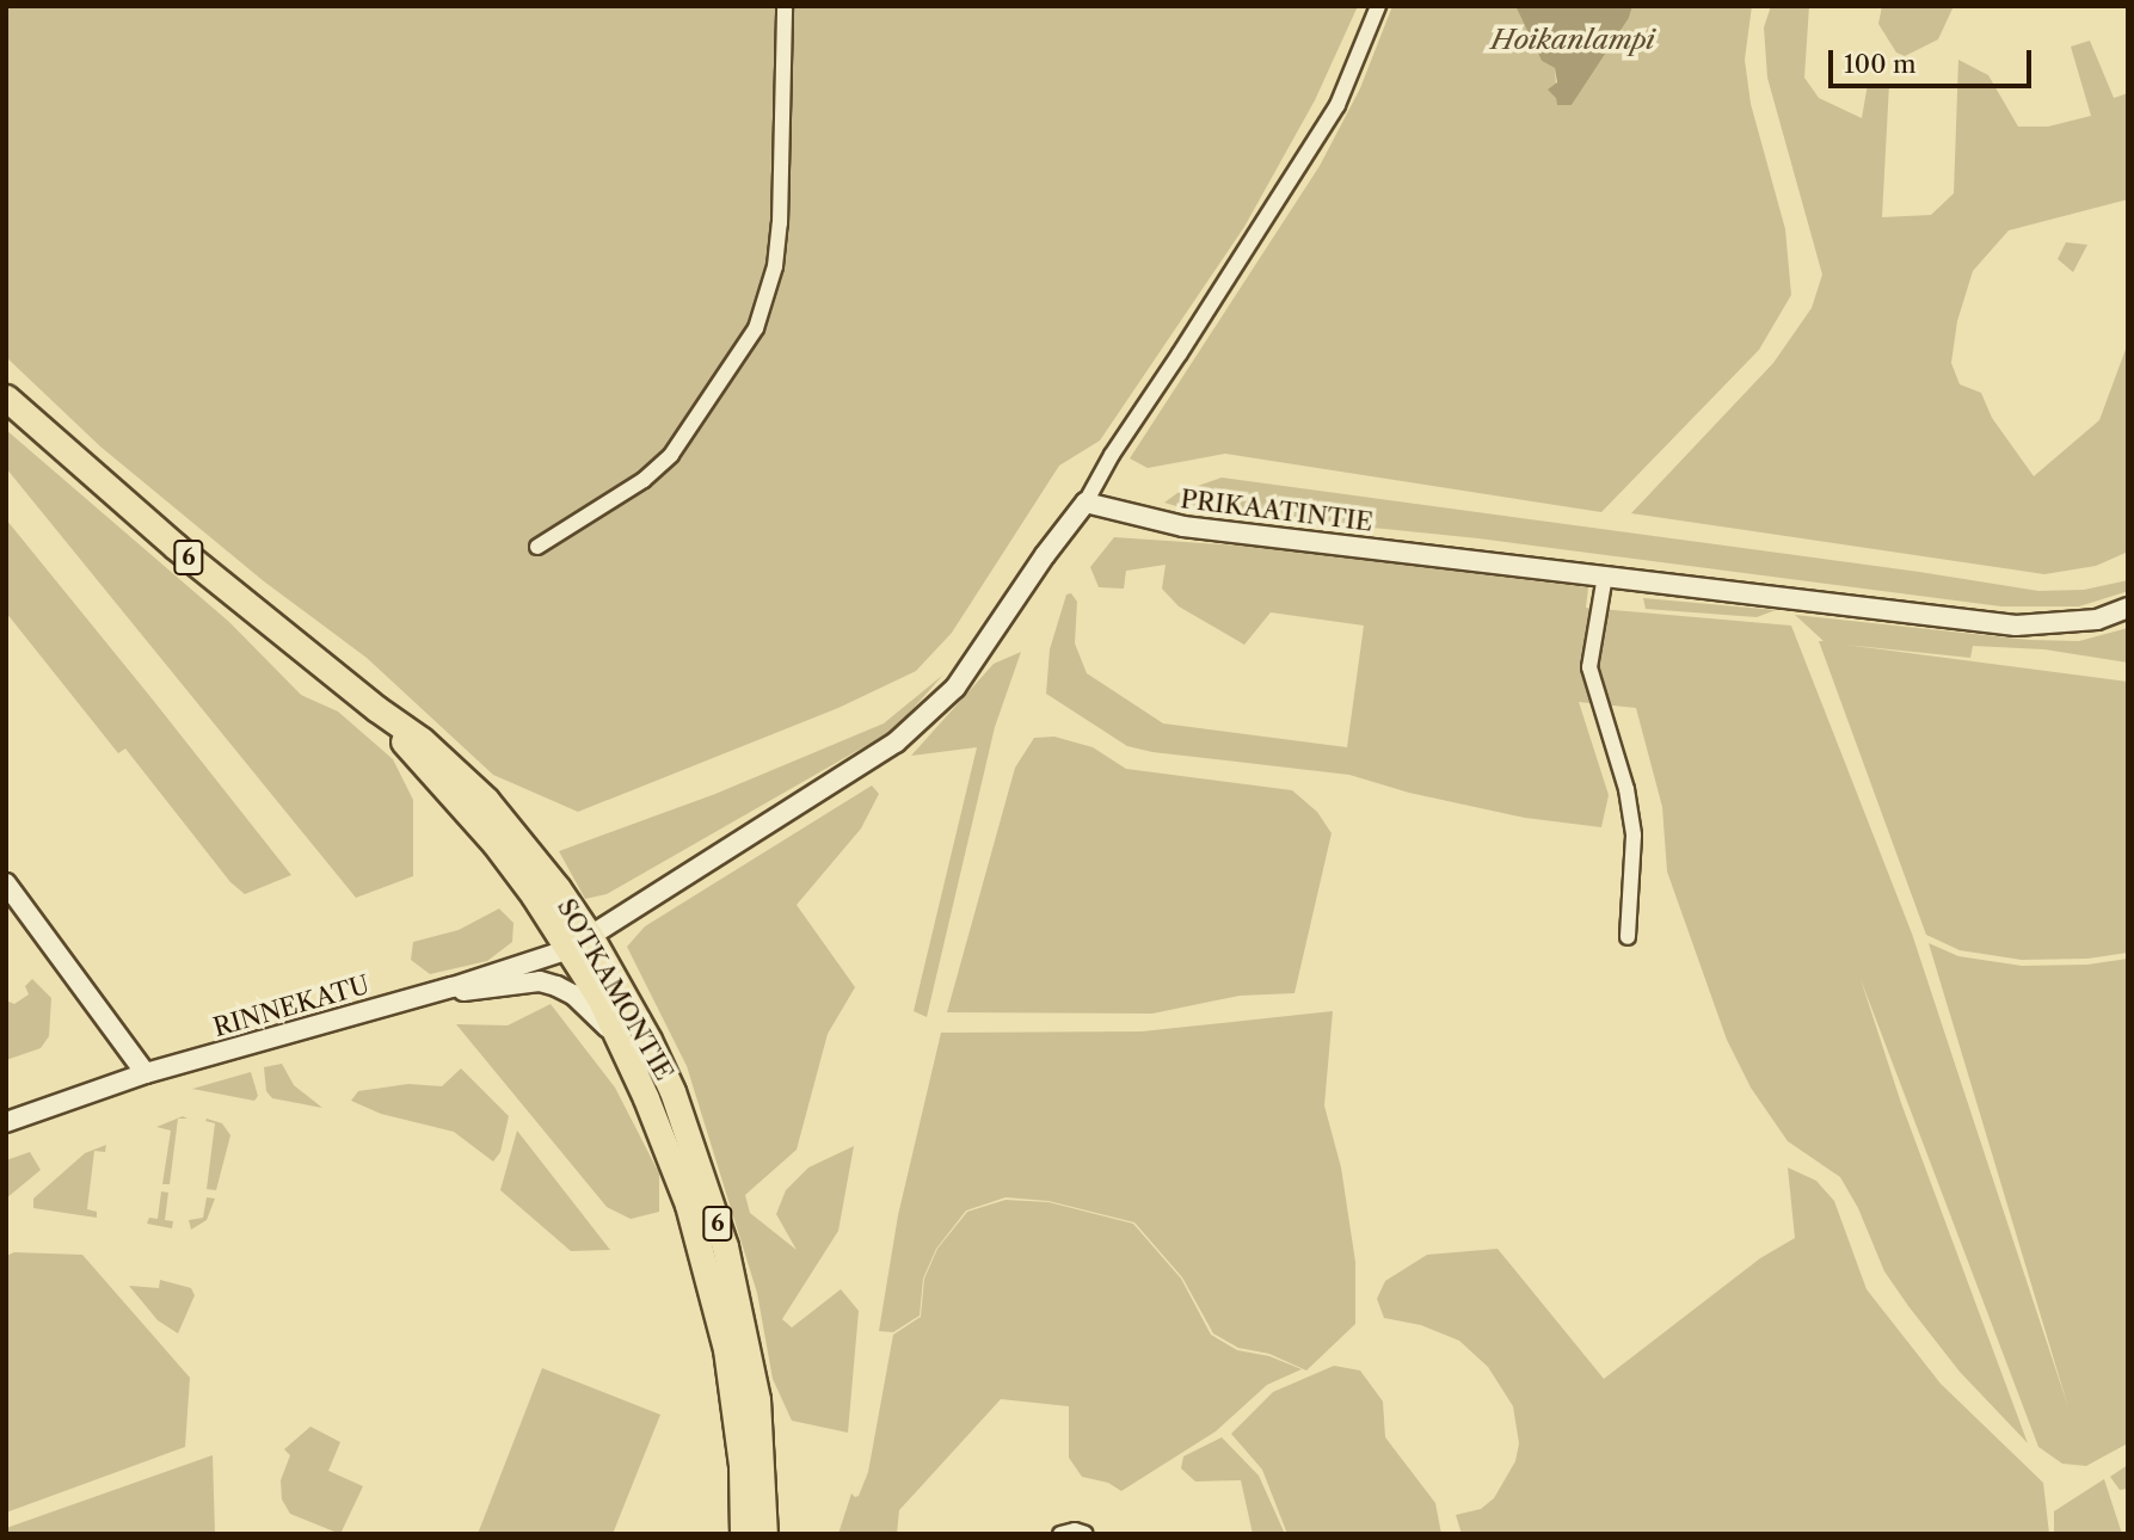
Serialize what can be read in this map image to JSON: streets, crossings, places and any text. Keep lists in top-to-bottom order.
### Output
{
  "streets": {
    "highway": ["6", "SOTKAMONTIE"],
    "street": ["PRIKAATINTIE", "RINNEKATU"]
  },
  "crossings": [
    ["SOTKAMONTIE", "RINNEKATU"]
  ],
  "water": ["Hoikanlampi"],
  "scale_bar": "100 m"
}
